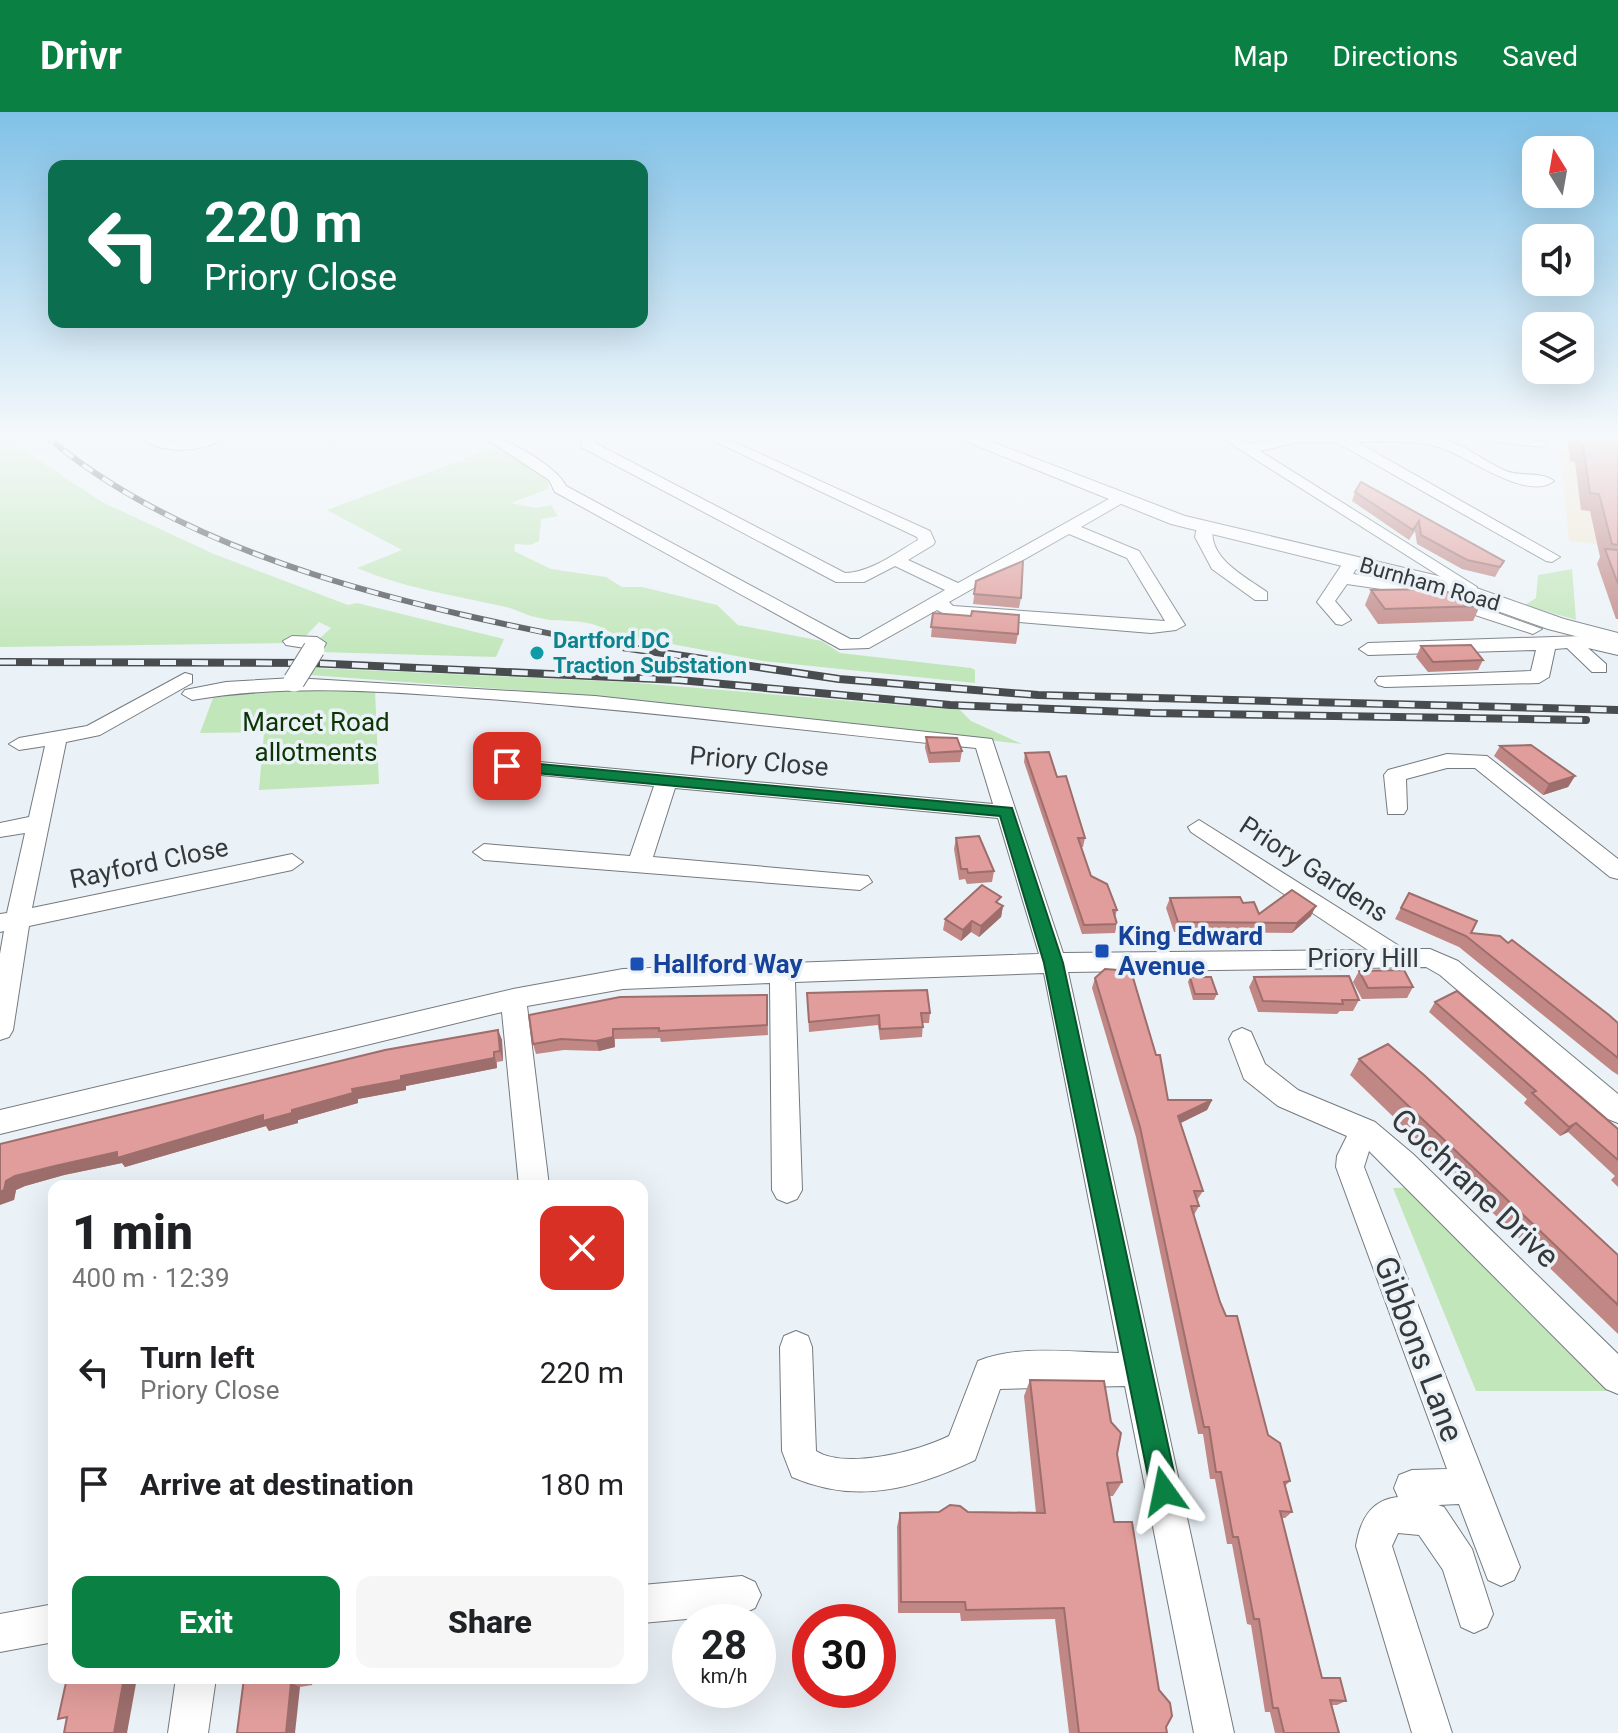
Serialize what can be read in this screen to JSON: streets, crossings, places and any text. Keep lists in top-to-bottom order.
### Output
{
  "streets": {
    "main road": ["Burnham Road"],
    "street": [
      "Priory Close",
      "Rayford Close",
      "Priory Gardens",
      "Priory Hill",
      "Cochrane Drive",
      "Gibbons Lane"
    ]
  },
  "crossings": [
    ["Priory Gardens", "Priory Hill"],
    ["Cochrane Drive", "Gibbons Lane"]
  ],
  "parks": ["Marcet Road allotments"],
  "places": {
    "other": ["Dartford DC Traction Substation"],
    "transit": ["King Edward Avenue", "Hallford Way"]
  },
  "north": "top",
  "page": {
    "header": "Drivr",
    "nav": ["Map", "Directions", "Saved"],
    "turn": ["220 m", "Priory Close"],
    "heading": ["1 min", "400 m · 12:39"],
    "list": [
      {
        "name": "Turn left",
        "note": "Priory Close",
        "value": "220 m"
      },
      {
        "name": "Arrive at destination",
        "value": "180 m"
      }
    ],
    "buttons": ["Exit", "Share"],
    "speed": "28 km/h",
    "limit": "30"
  }
}
